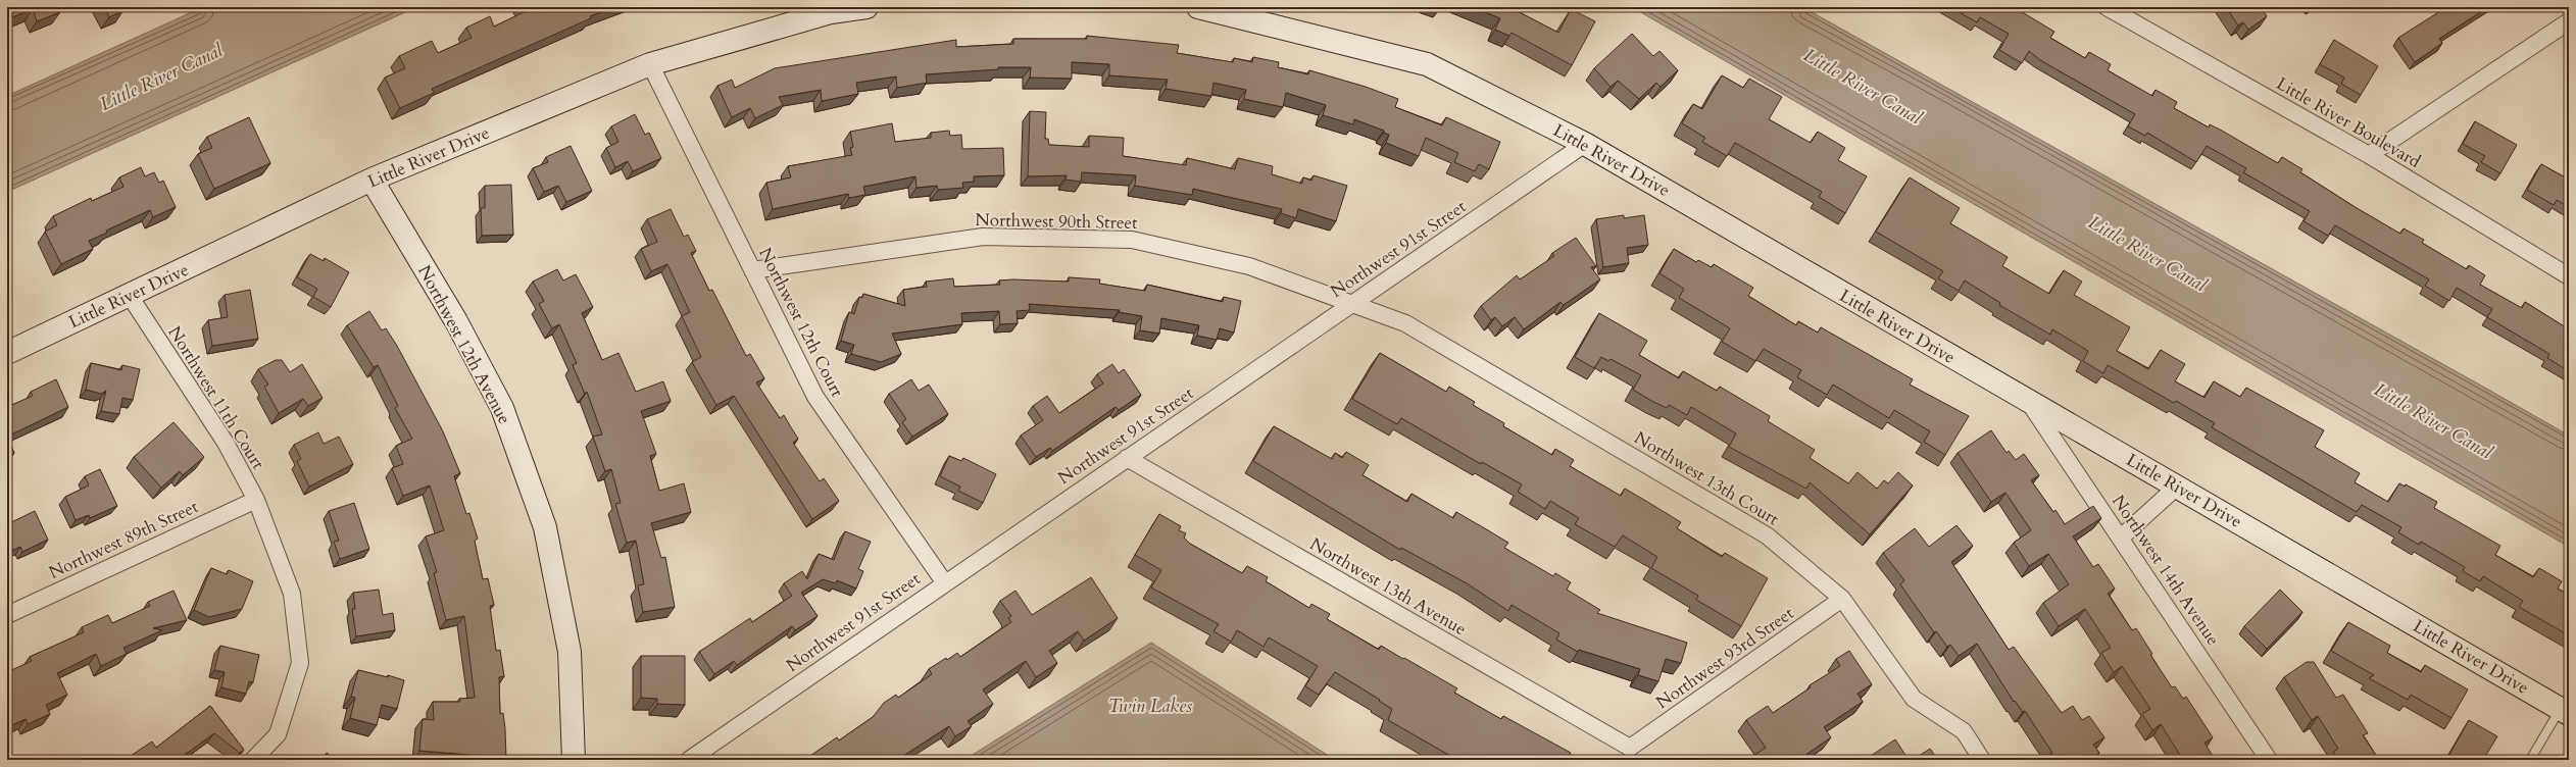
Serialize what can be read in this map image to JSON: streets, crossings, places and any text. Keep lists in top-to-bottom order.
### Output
{
  "streets": {
    "street": [
      "Little River Boulevard",
      "Little River Drive",
      "Northwest 90th Street",
      "Northwest 91st Street",
      "Northwest 12th Court",
      "Northwest 12th Avenue",
      "Northwest 11th Court",
      "Northwest 13th Court",
      "Northwest 89th Street",
      "Northwest 14th Avenue",
      "Northwest 13th Avenue",
      "Northwest 93rd Street"
    ]
  },
  "crossings": [
    ["Little River Drive", "Northwest 91st Street"],
    ["Little River Drive", "Northwest 12th Court"],
    ["Little River Drive", "Northwest 12th Avenue"],
    ["Little River Drive", "Northwest 11th Court"],
    ["Little River Drive", "Northwest 14th Avenue"],
    ["Northwest 90th Street", "Northwest 91st Street"],
    ["Northwest 90th Street", "Northwest 12th Court"],
    ["Northwest 90th Street", "Northwest 13th Court"],
    ["Northwest 91st Street", "Northwest 12th Court"],
    ["Northwest 91st Street", "Northwest 13th Court"],
    ["Northwest 91st Street", "Northwest 13th Avenue"],
    ["Northwest 11th Court", "Northwest 89th Street"],
    ["Northwest 13th Court", "Northwest 93rd Street"],
    ["Northwest 13th Avenue", "Northwest 93rd Street"]
  ],
  "water": ["Little River Canal", "Twin Lakes"]
}
